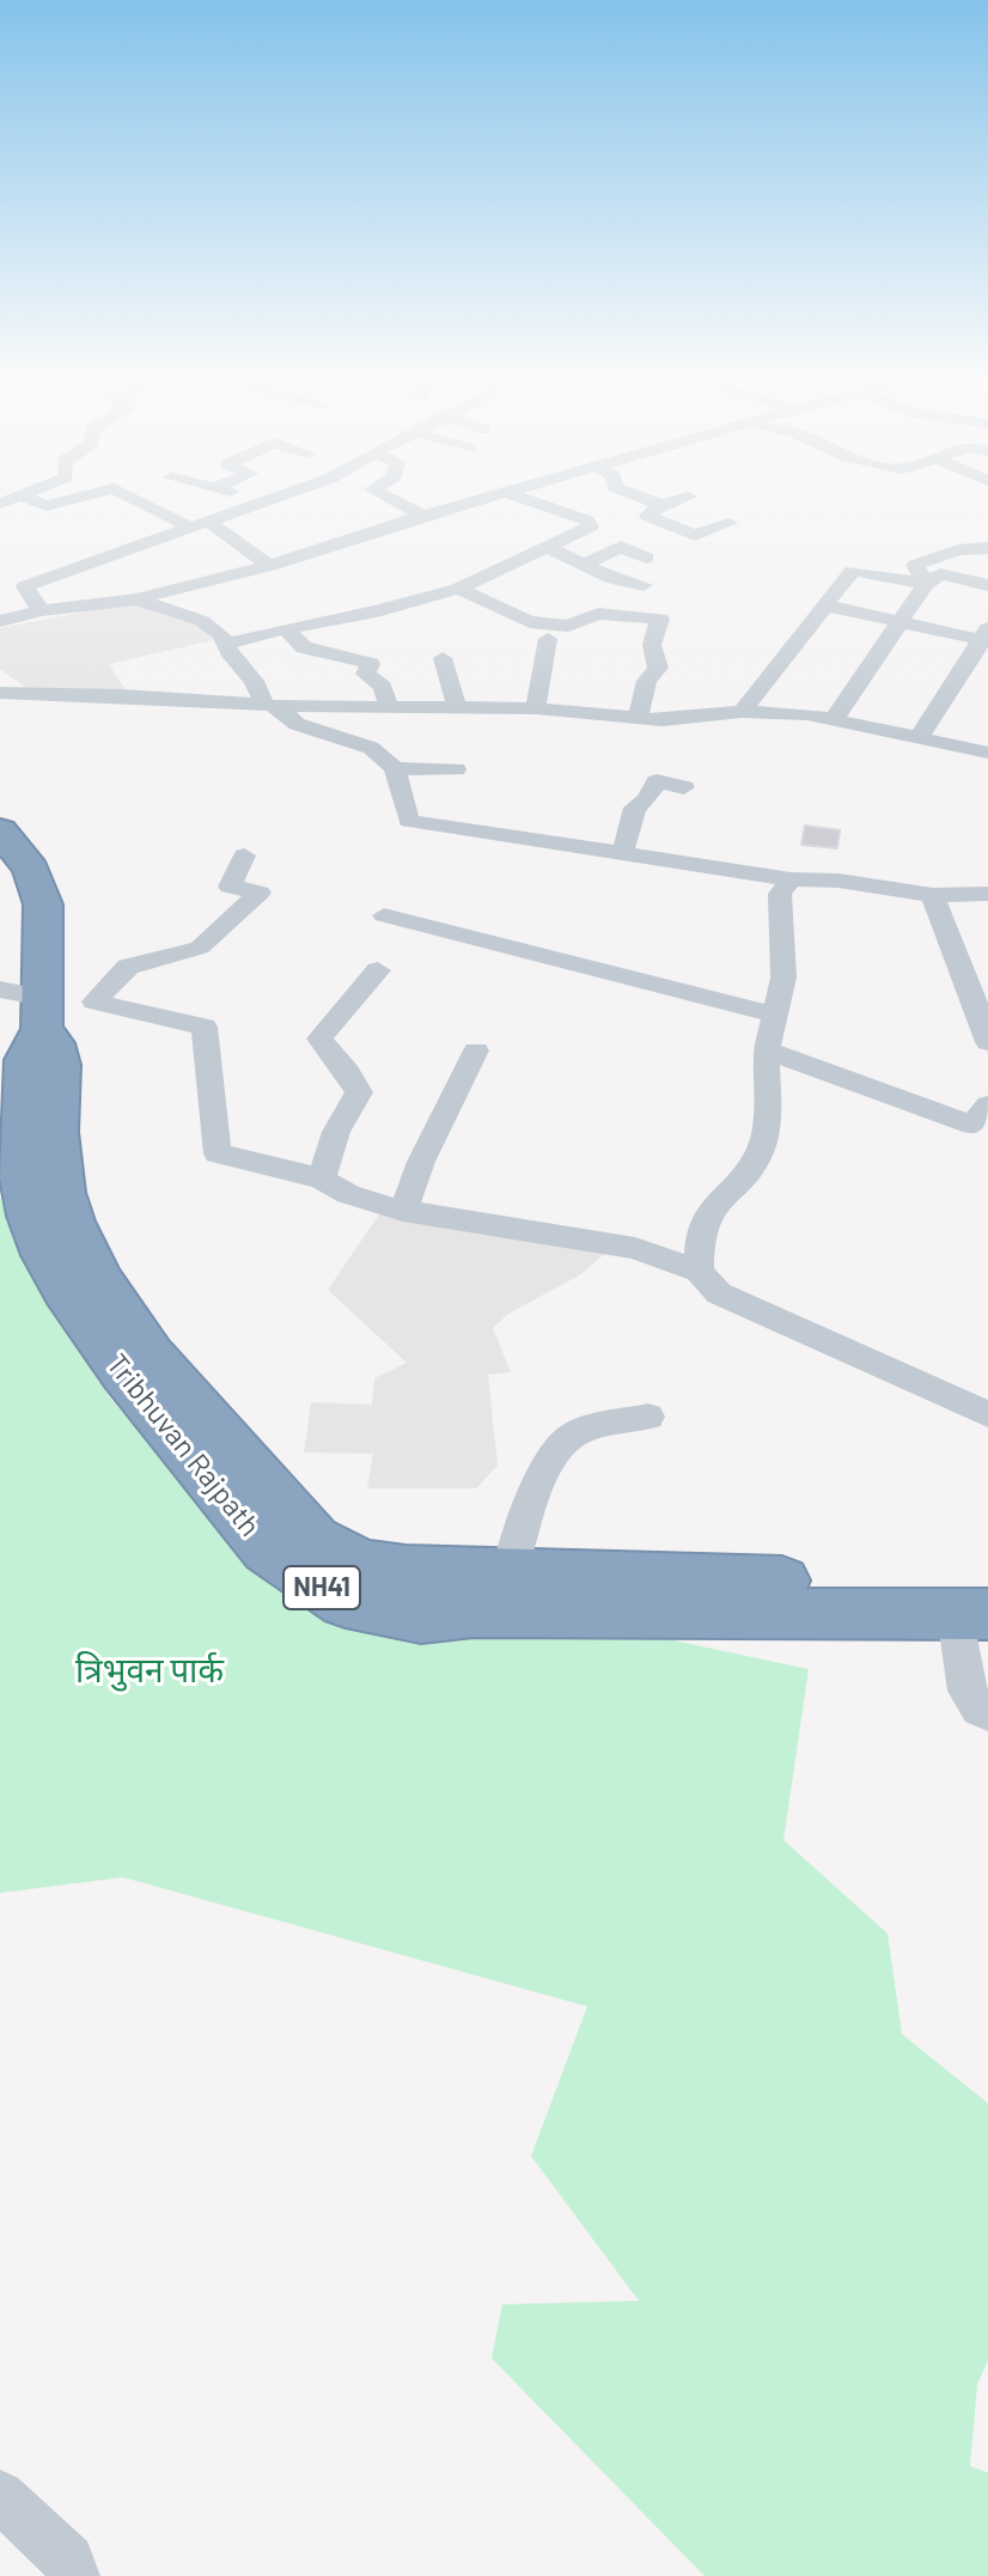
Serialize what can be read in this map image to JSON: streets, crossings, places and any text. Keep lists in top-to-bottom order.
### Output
{
  "streets": {
    "highway": ["Tribhuvan Rajpath", "NH41"]
  },
  "parks": ["त्रिभुवन पार्क"]
}
